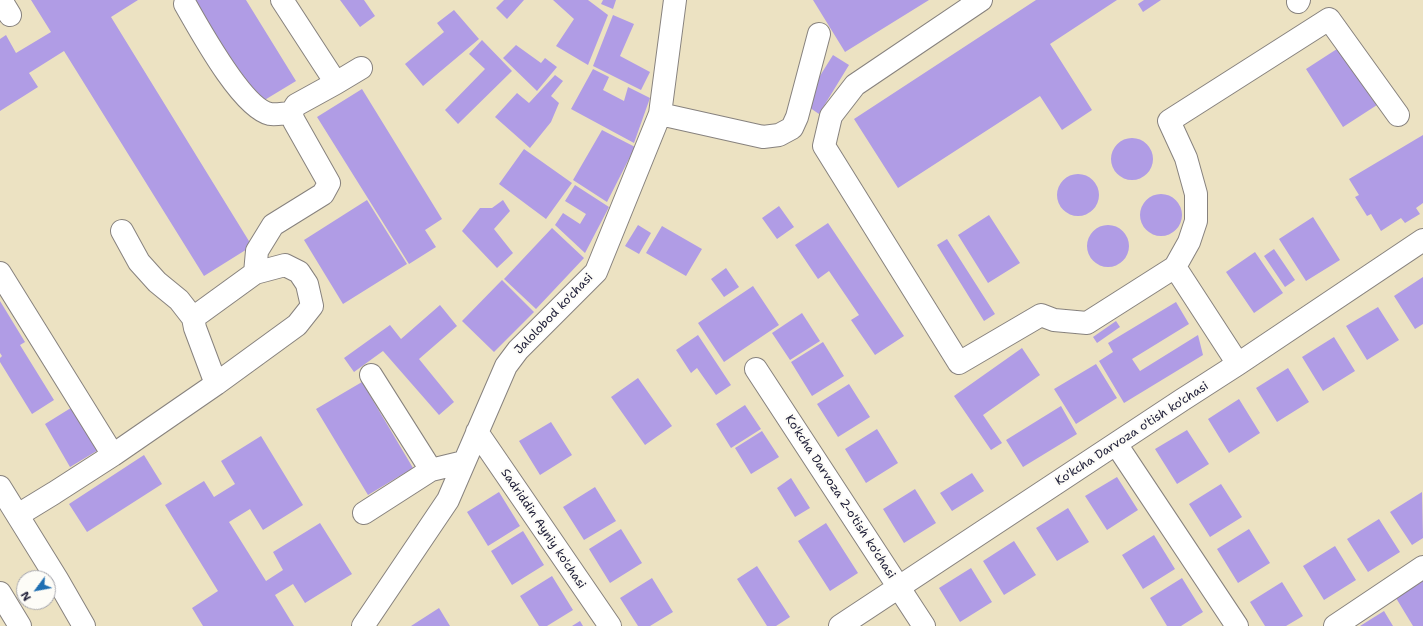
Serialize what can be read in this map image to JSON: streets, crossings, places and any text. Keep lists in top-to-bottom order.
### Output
{
  "streets": {
    "street": [
      "Jalolobod ko'chasi",
      "Ko'kcha Darvoza o'tish ko'chasi",
      "Ko'kcha Darvoza 2-o'tish ko'chasi",
      "Sadriddin Ayniy ko'chasi"
    ]
  },
  "crossings": [
    ["Jalolobod ko'chasi", "Sadriddin Ayniy ko'chasi"],
    ["Ko'kcha Darvoza o'tish ko'chasi", "Ko'kcha Darvoza 2-o'tish ko'chasi"]
  ],
  "north": "bottom left"
}
